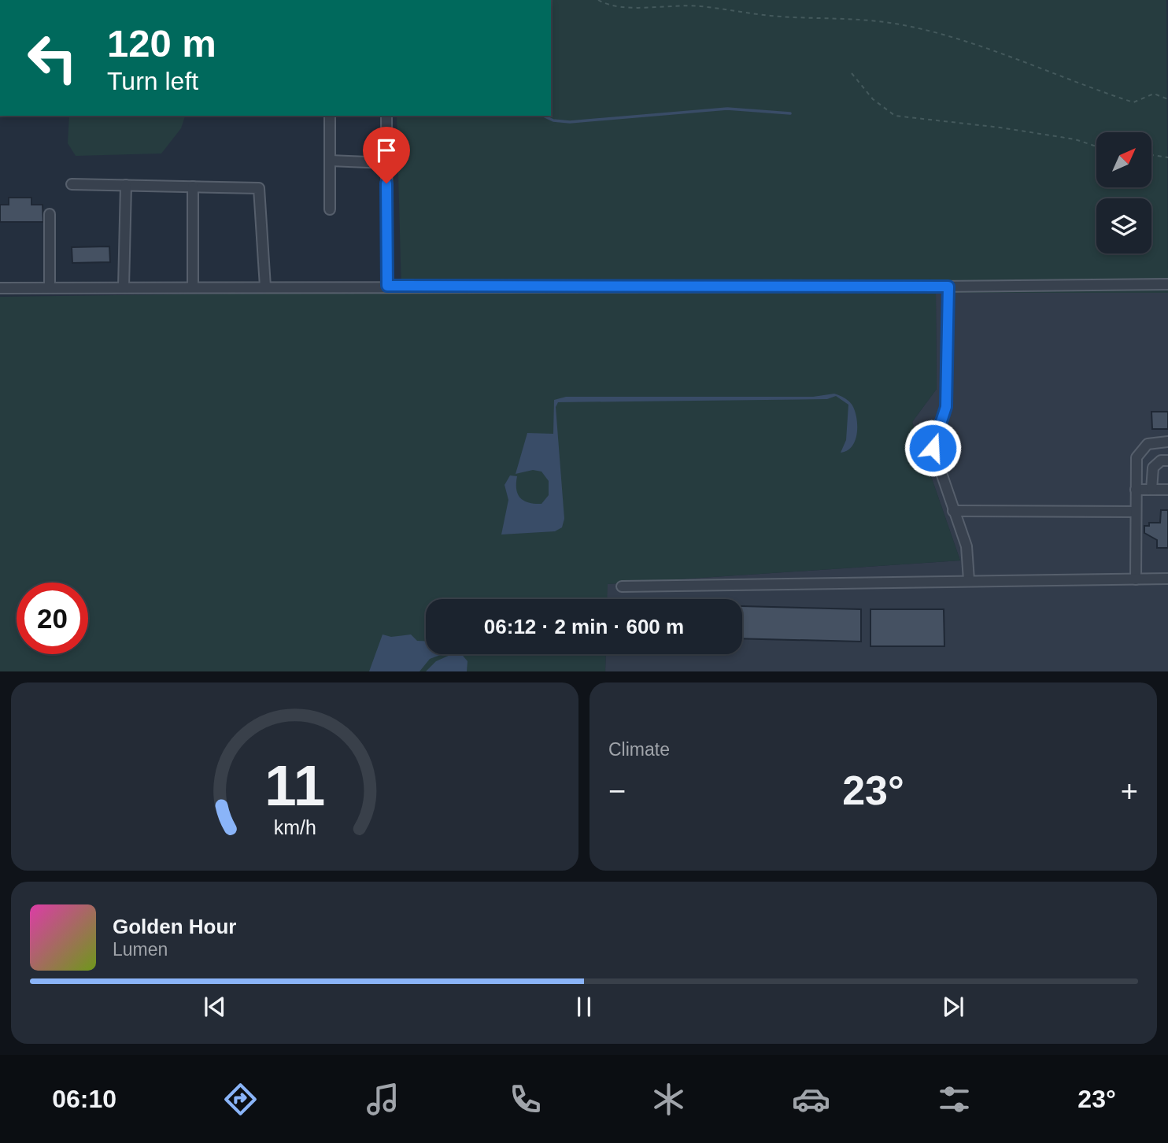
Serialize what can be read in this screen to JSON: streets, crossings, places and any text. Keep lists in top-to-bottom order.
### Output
{
  "north": "top right",
  "page": {
    "turn": ["120 m", "Turn left"],
    "limit": "20",
    "trip": "06:12 · 2 min · 600 m",
    "tile": "Climate",
    "heat": ["−", "23°", "+"],
    "song": ["Golden Hour", "Lumen"],
    "tabs": ["06:10", "23°"],
    "gauge": ["11", "km/h"]
  }
}
